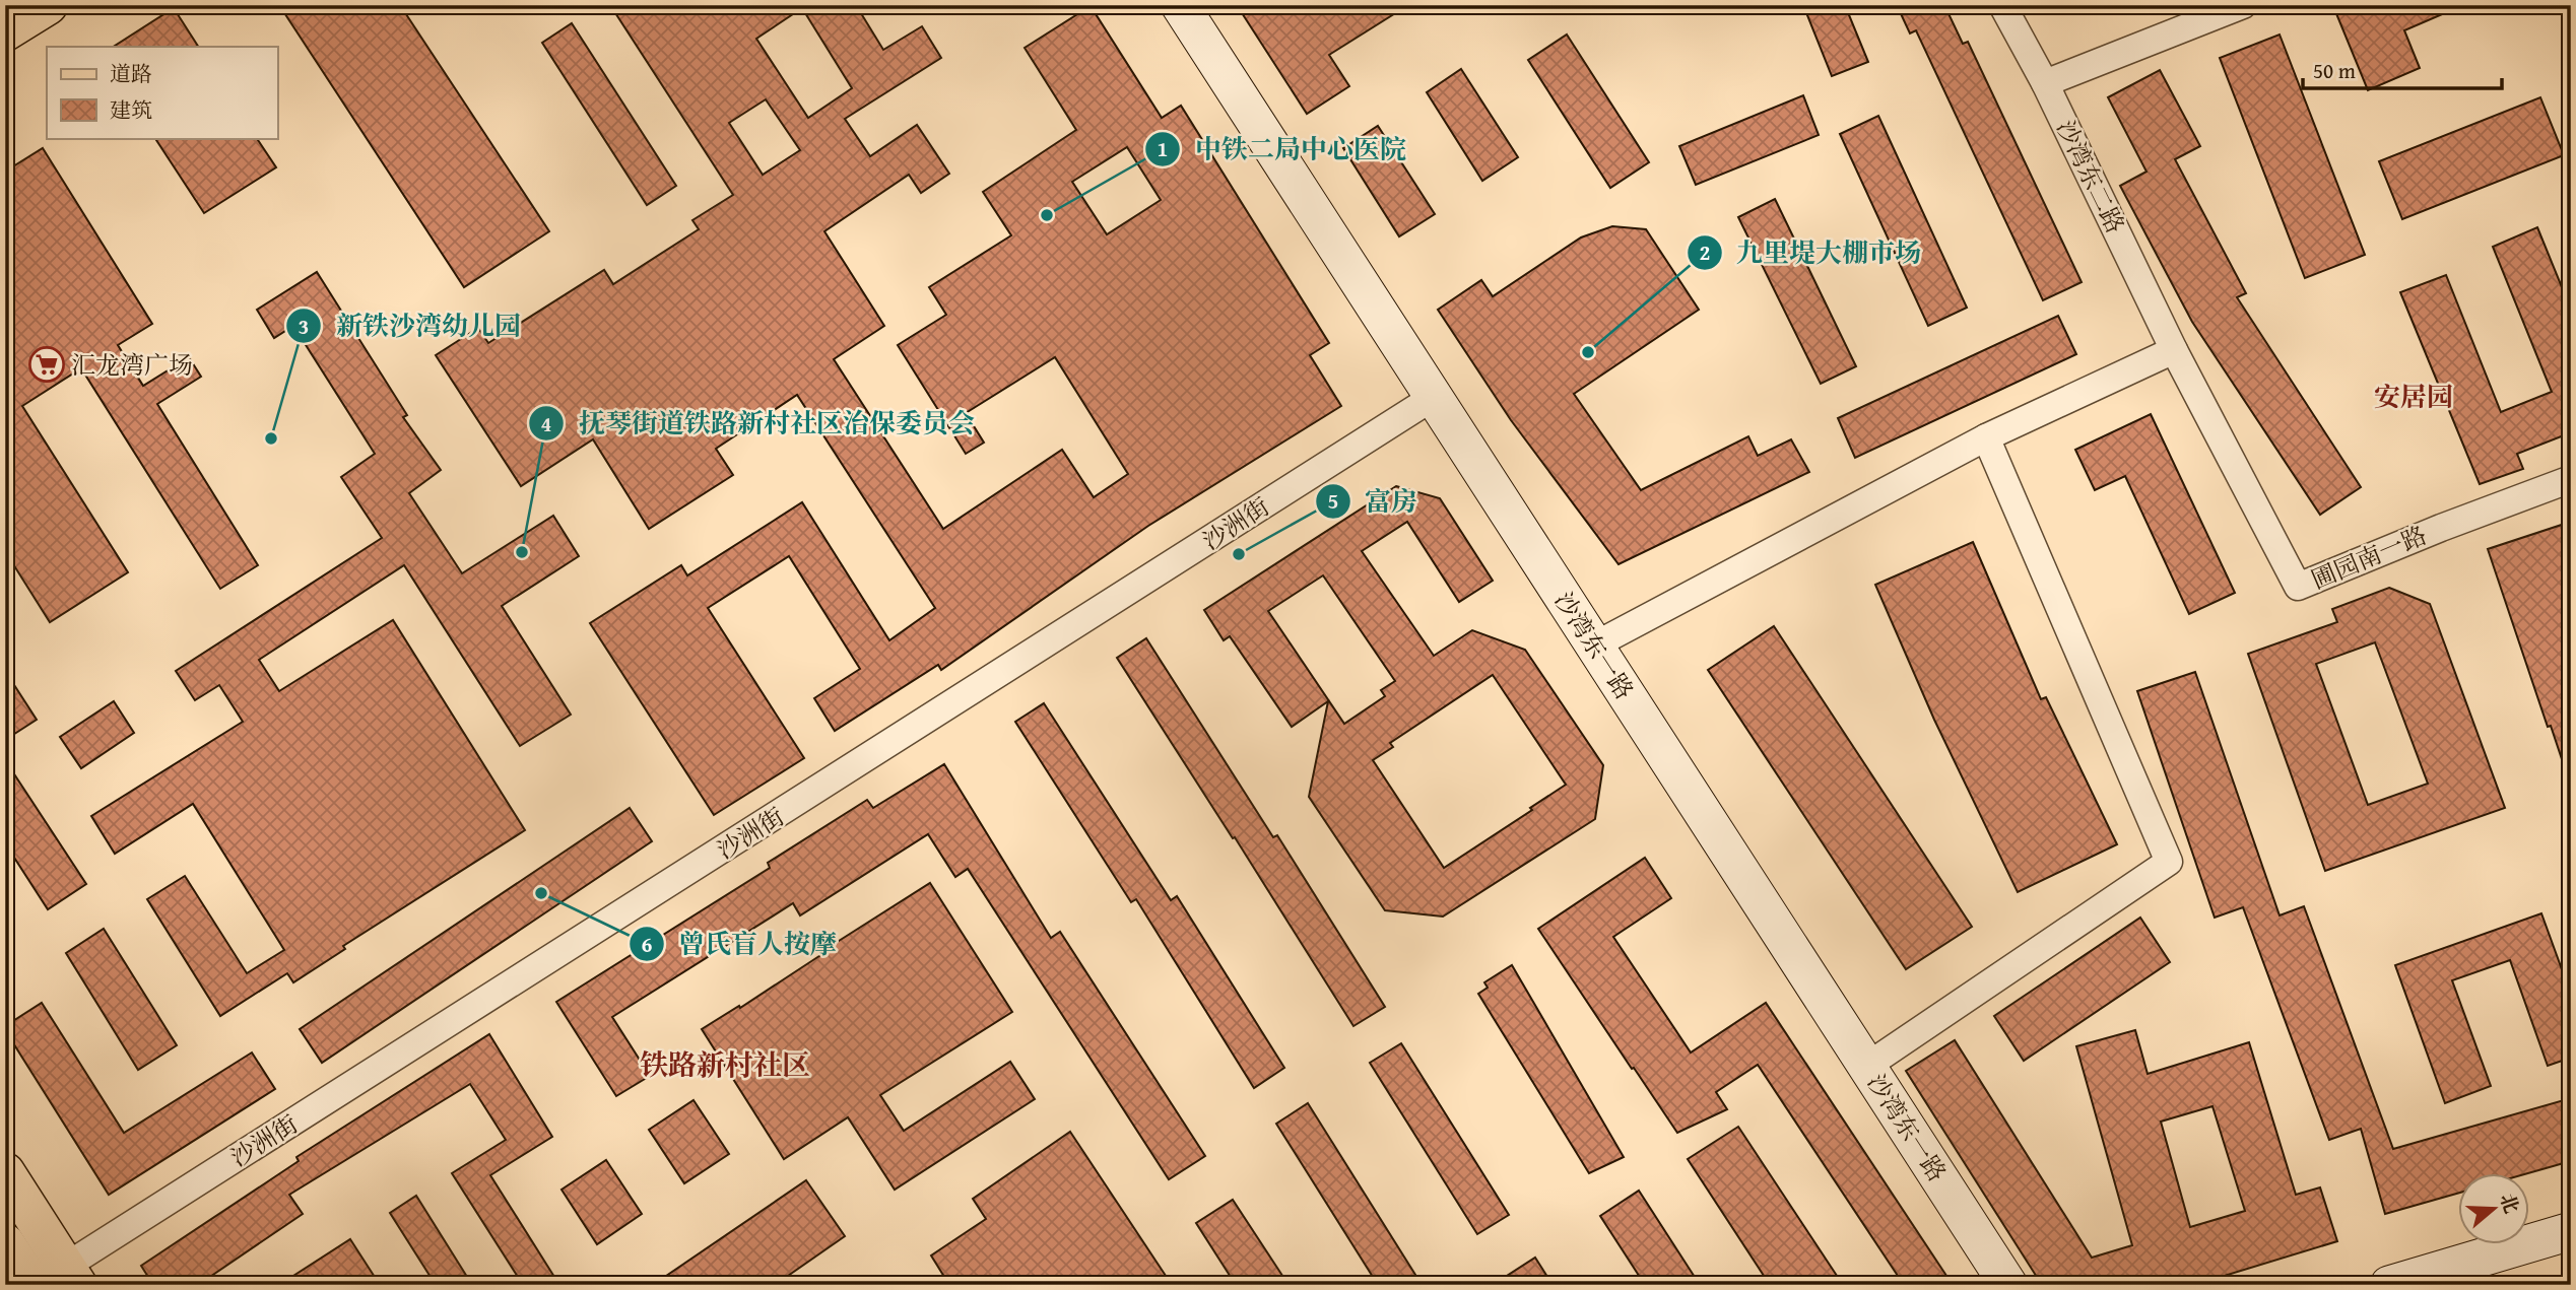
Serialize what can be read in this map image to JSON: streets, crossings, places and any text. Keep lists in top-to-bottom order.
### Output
{
  "streets": {
    "street": [
      "沙湾东二路",
      "沙洲街",
      "圃园南一路",
      "沙湾东一路"
    ]
  },
  "crossings": [
    ["沙湾东二路", "圃园南一路"],
    ["沙洲街", "沙湾东一路"]
  ],
  "districts": ["安居园", "铁路新村社区"],
  "places": {
    "other": [
      "中铁二局中心医院",
      "九里堤大棚市场",
      "新铁沙湾幼儿园",
      "抚琴街道铁路新村社区治保委员会",
      "富房",
      "曾氏盲人按摩"
    ],
    "supermarket": ["汇龙湾广场"]
  },
  "legend": ["道路", "建筑"],
  "scale_bar": "50 m",
  "north": "right"
}
